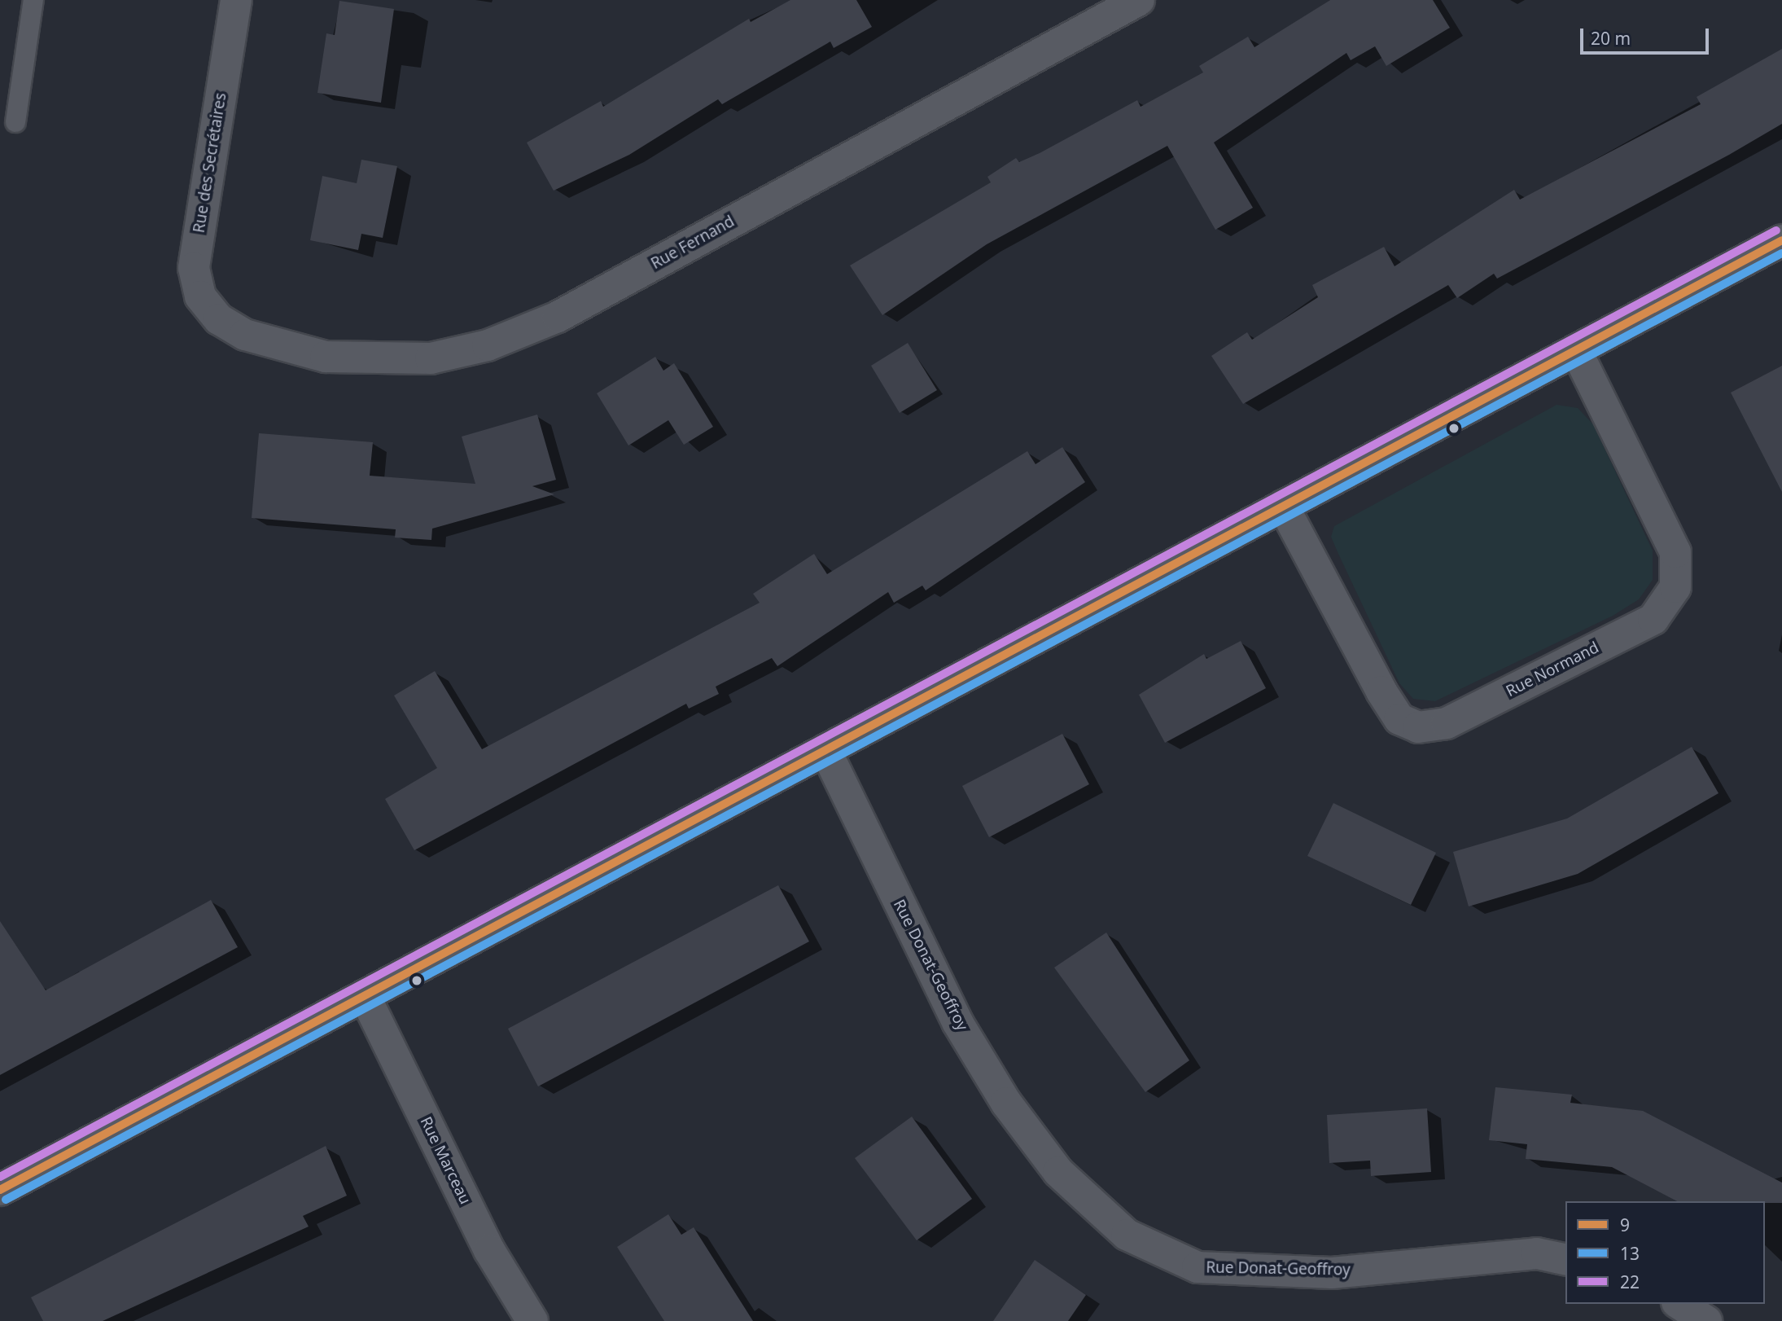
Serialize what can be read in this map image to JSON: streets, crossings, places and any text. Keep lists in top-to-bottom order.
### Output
{
  "streets": {
    "street": [
      "Rue des Secrétaires",
      "Rue Fernand",
      "Rue Normand",
      "Rue Donat-Geoffroy",
      "Rue Marceau"
    ]
  },
  "crossings": [
    ["Rue des Secrétaires", "Rue Fernand"]
  ],
  "lines": ["transit line 22", "transit line 9", "transit line 13"],
  "legend": ["9", "13", "22"],
  "scale_bar": "20 m"
}
